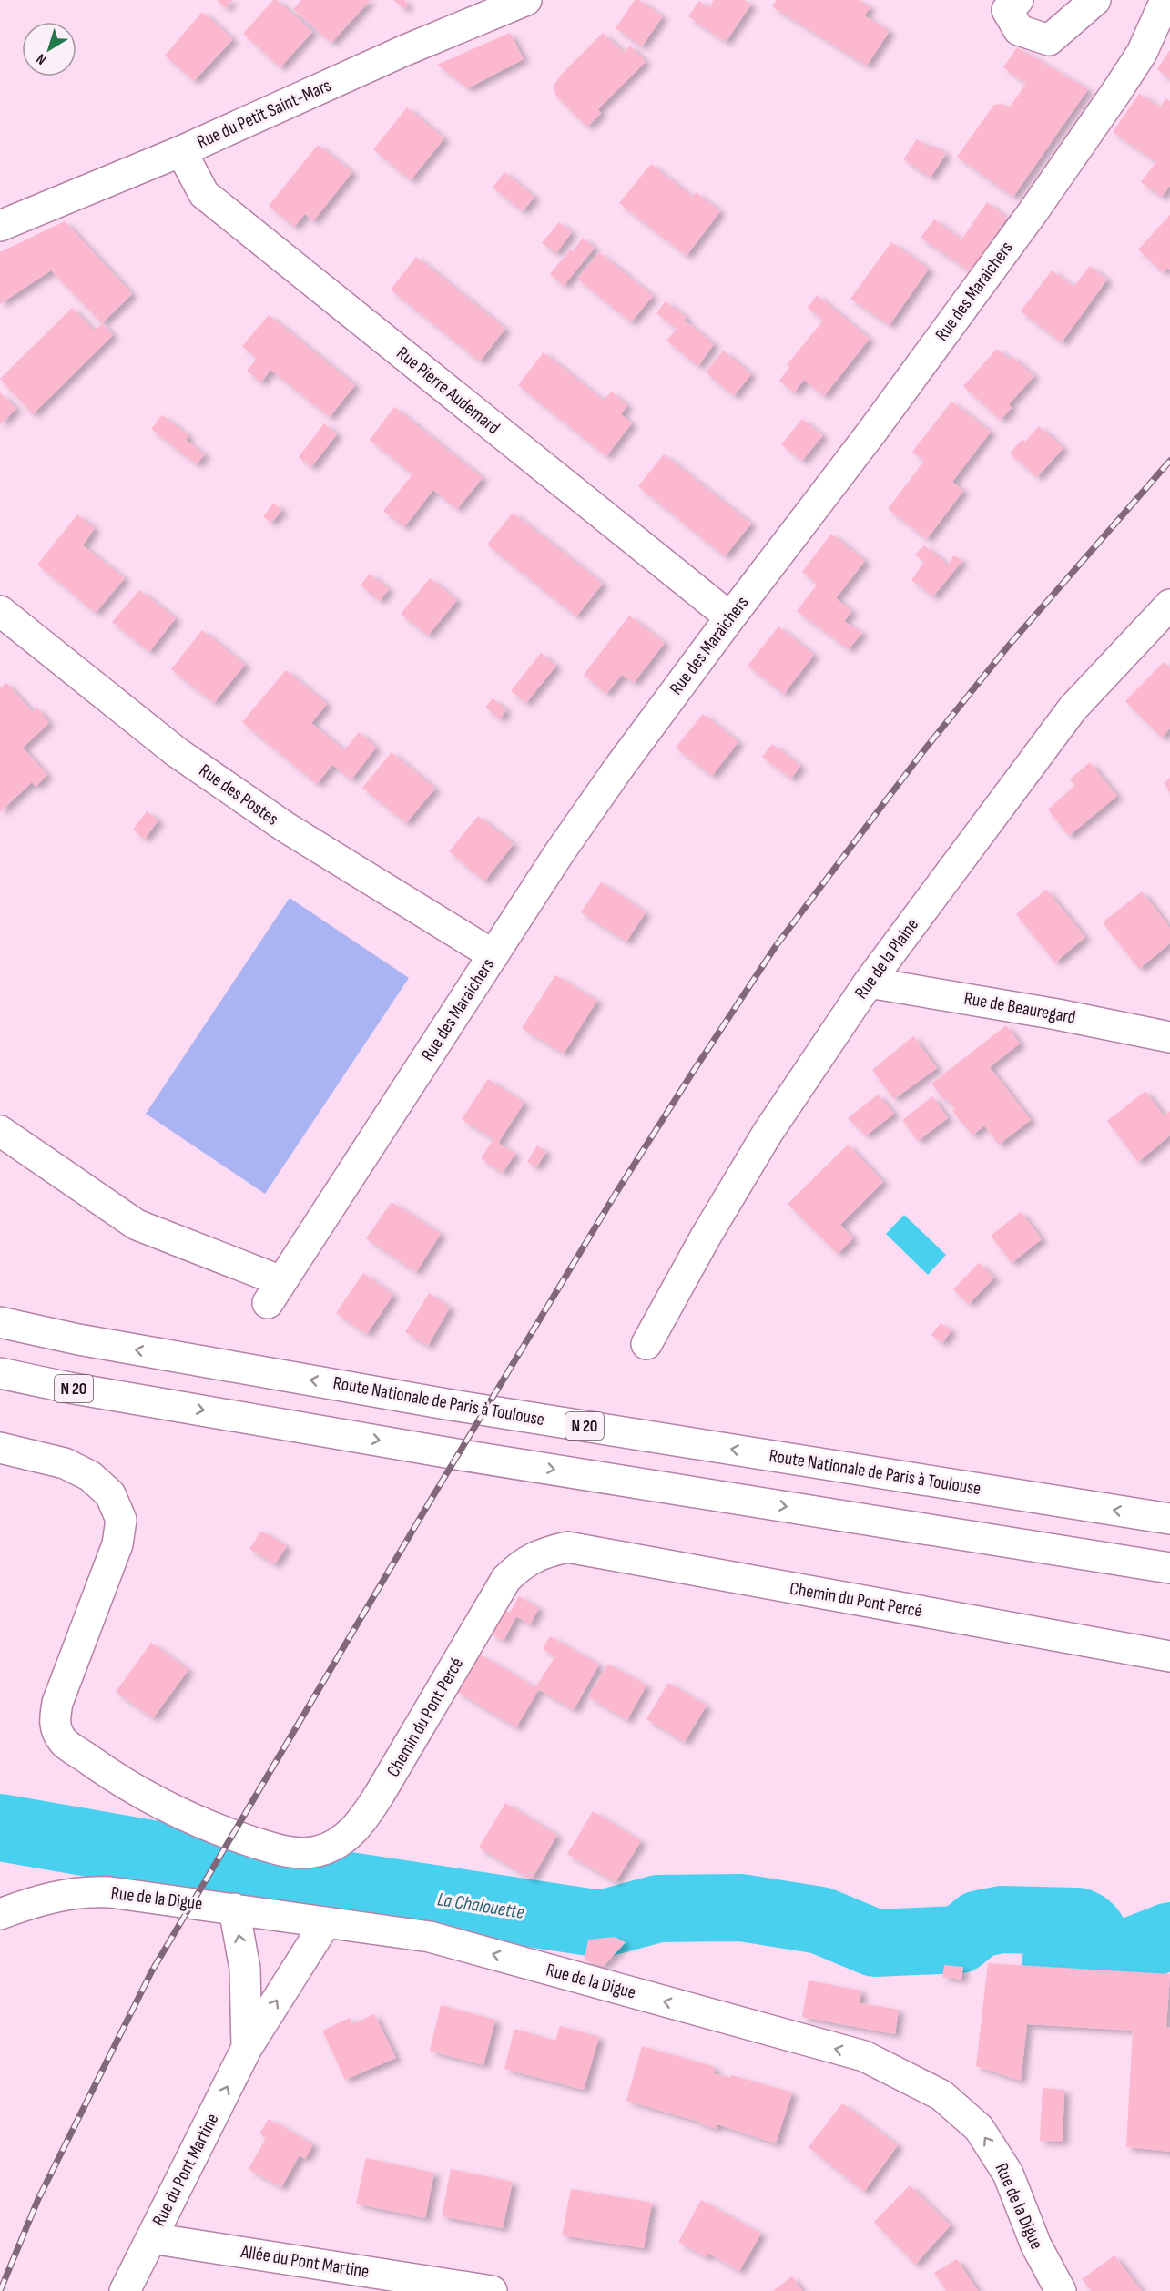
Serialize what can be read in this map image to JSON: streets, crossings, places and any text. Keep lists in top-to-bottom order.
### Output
{
  "streets": {
    "street": [
      "Rue du Petit Saint-Mars",
      "Rue des Maraichers",
      "Rue Pierre Audemard",
      "Rue des Postes",
      "Rue de la Plaine",
      "Rue de Beauregard",
      "N 20",
      "Route Nationale de Paris à Toulouse",
      "Chemin du Pont Percé",
      "Rue de la Digue",
      "Rue du Pont Martine",
      "Allée du Pont Martine"
    ]
  },
  "crossings": [
    ["Rue du Petit Saint-Mars", "Rue Pierre Audemard"],
    ["Rue des Maraichers", "Rue Pierre Audemard"],
    ["Rue des Maraichers", "Rue des Postes"],
    ["Rue de la Plaine", "Rue de Beauregard"],
    ["Rue de la Digue", "Rue du Pont Martine"],
    ["Rue du Pont Martine", "Allée du Pont Martine"]
  ],
  "one_way": ["Rue de la Digue", "Rue du Pont Martine"],
  "water": ["La Chalouette"],
  "north": "bottom left"
}
